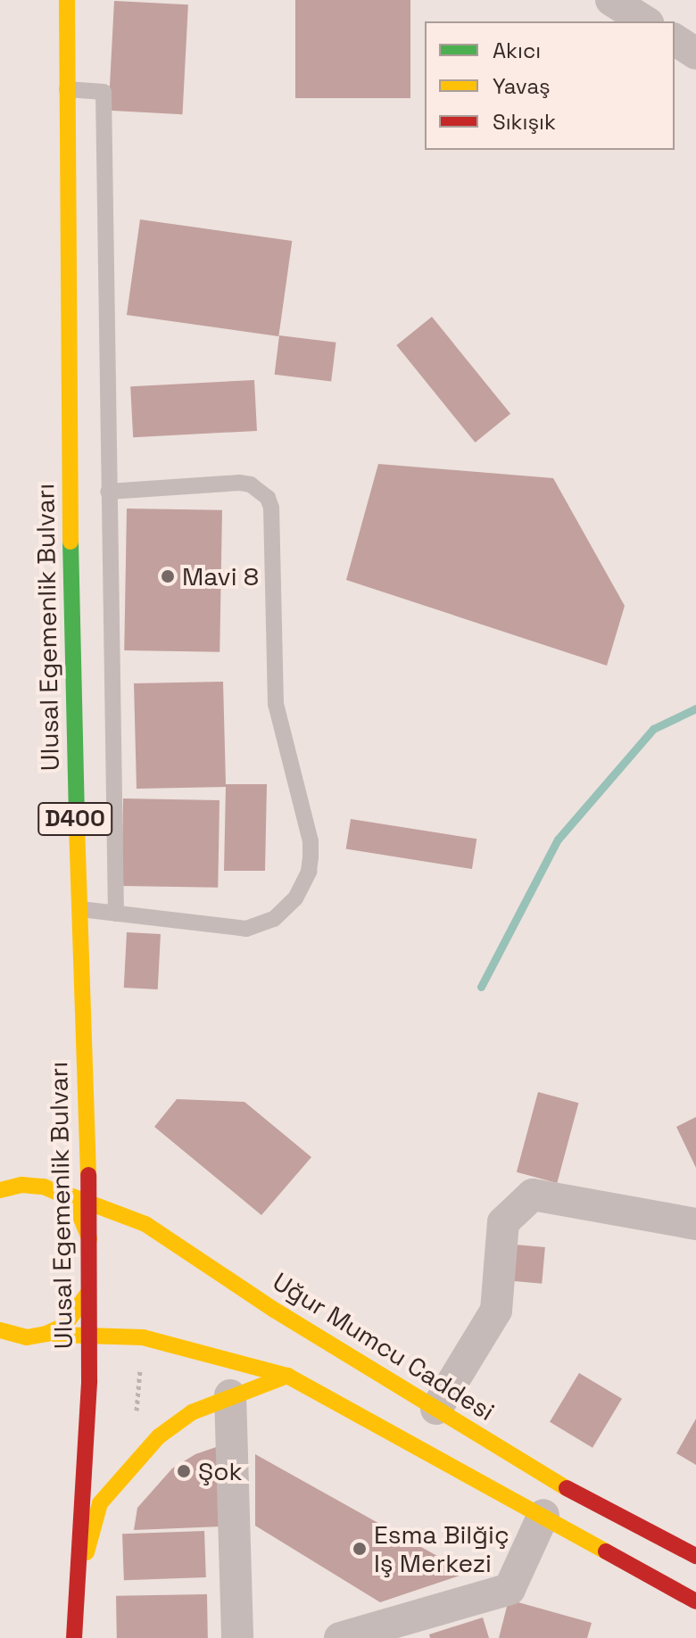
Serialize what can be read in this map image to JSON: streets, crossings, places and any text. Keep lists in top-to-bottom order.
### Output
{
  "streets": {
    "main road": ["Ulusal Egemenlik Bulvarı", "D400", "Uğur Mumcu Caddesi"]
  },
  "crossings": [
    ["Ulusal Egemenlik Bulvarı", "Uğur Mumcu Caddesi"]
  ],
  "places": ["Mavi 8", "Şok", "Esma Bilğiç Iş Merkezi"],
  "legend": ["Akıcı", "Yavaş", "Sıkışık"]
}
